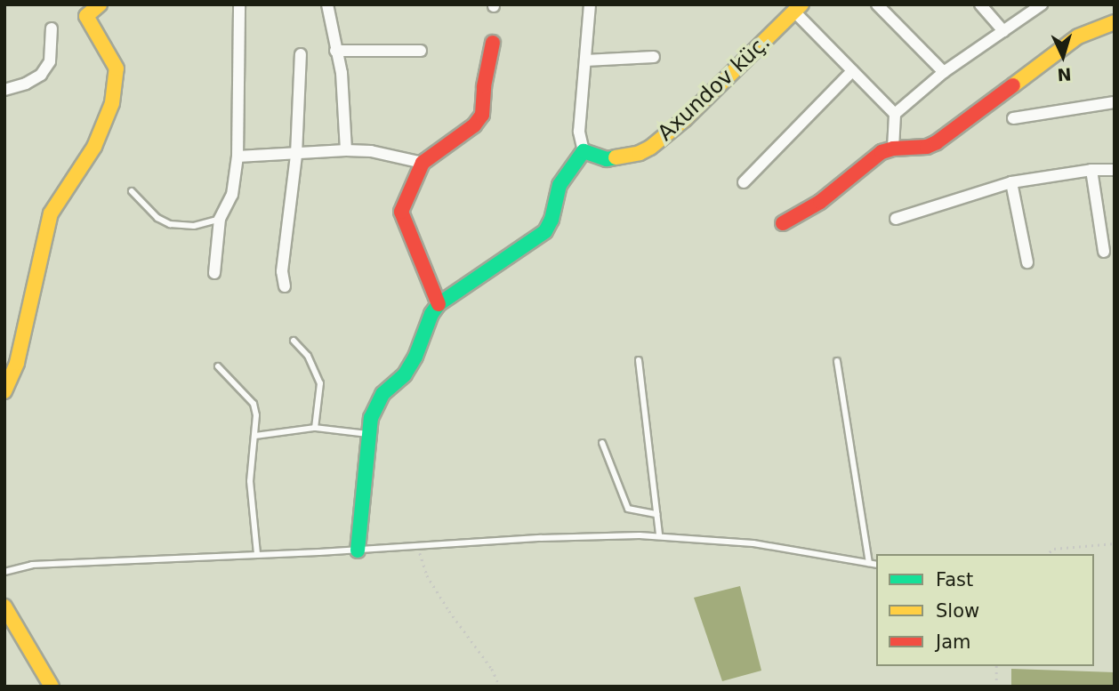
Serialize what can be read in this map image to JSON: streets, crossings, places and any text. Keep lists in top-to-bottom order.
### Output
{
  "streets": {
    "street": ["Axundov küç."]
  },
  "legend": ["Fast", "Slow", "Jam"],
  "north": "bottom"
}
